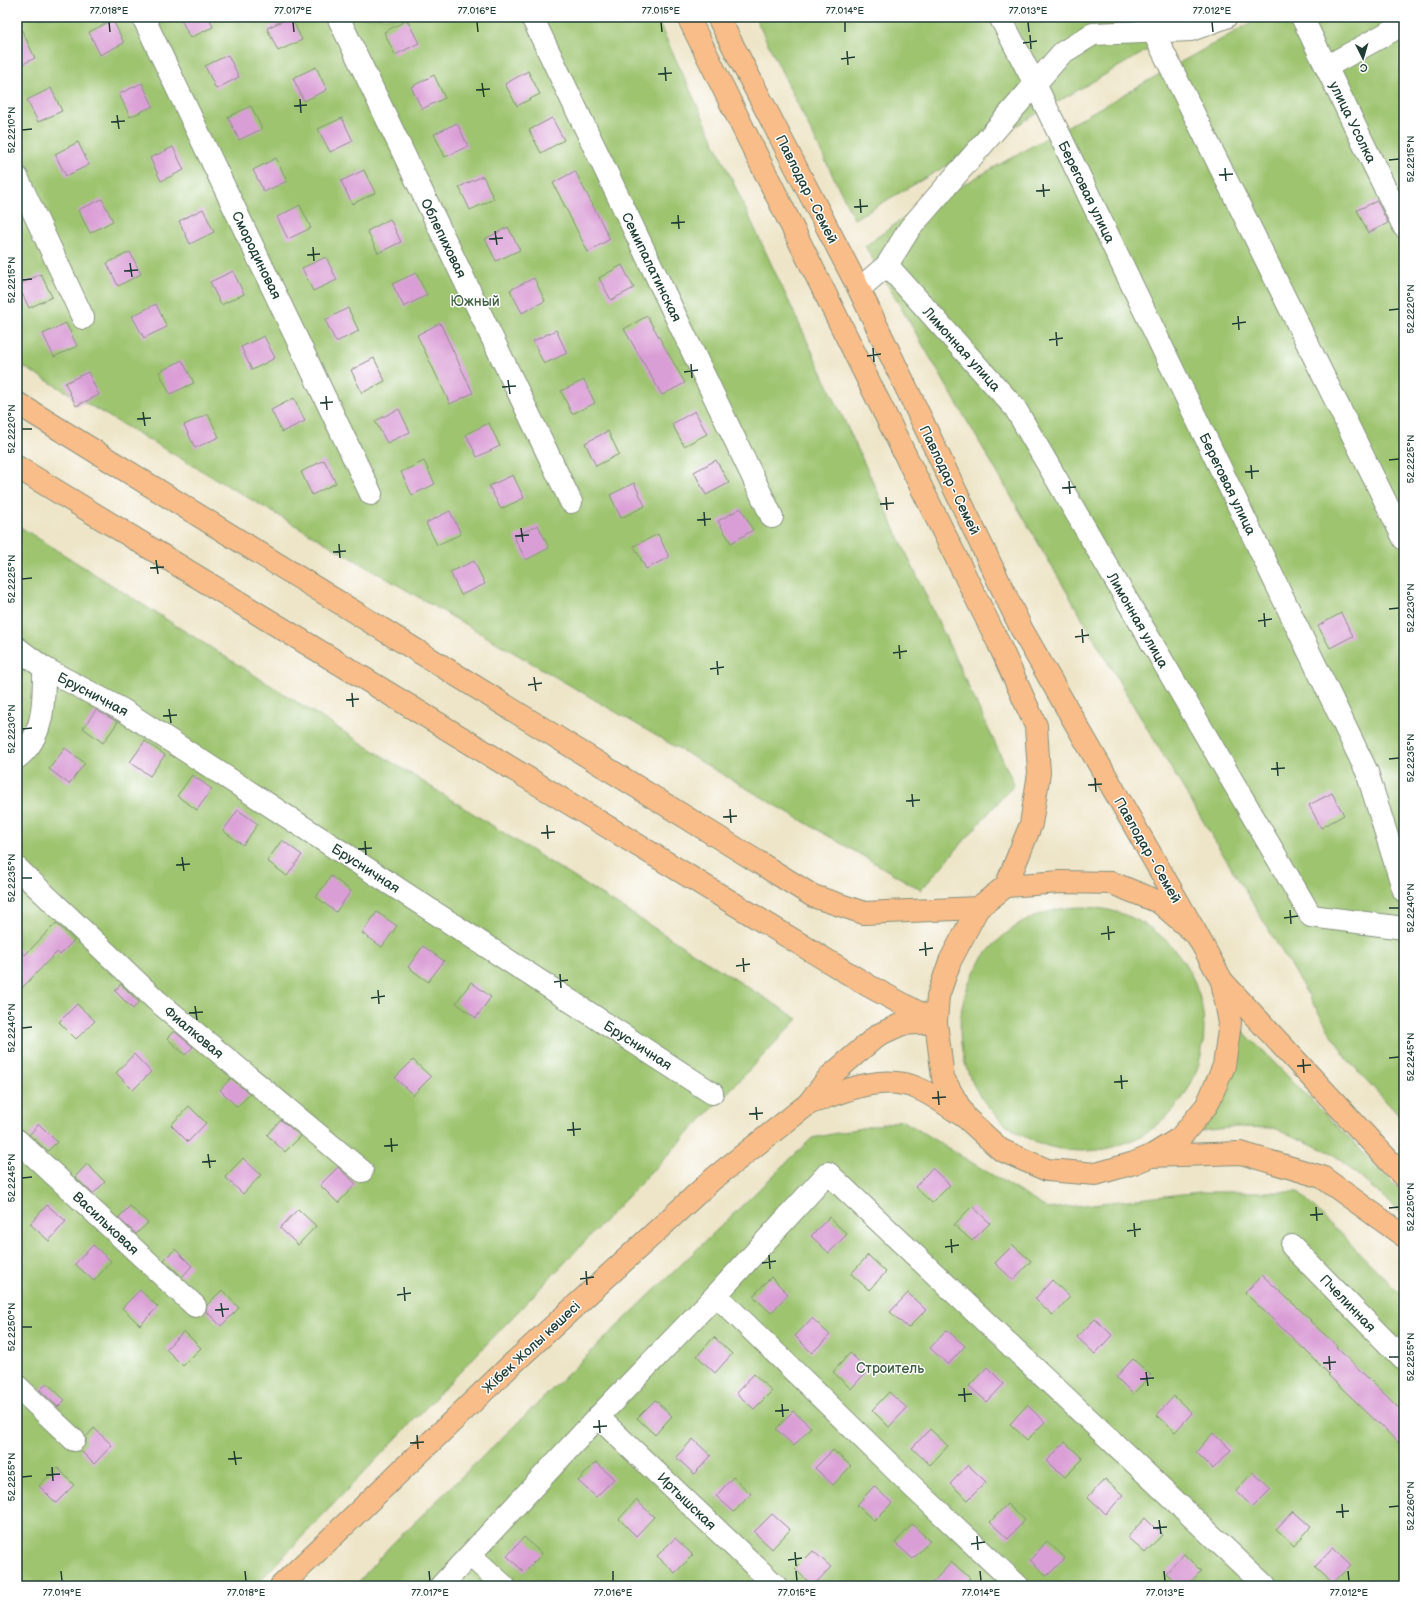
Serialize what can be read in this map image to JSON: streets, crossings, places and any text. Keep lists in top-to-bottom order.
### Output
{
  "streets": {
    "main road": ["Павлодар - Семей", "Жібек Жолы көшесі"],
    "street": [
      "улица Усолка",
      "Береговая улица",
      "Облепиховая",
      "Смородиновая",
      "Семипалатинская",
      "Лимонная улица",
      "Брусничная",
      "Фиалковая",
      "Васильковая",
      "Пчелинная",
      "Иртышская"
    ]
  },
  "parks": ["Южный", "Строитель"],
  "north": "bottom",
  "coordinates": [
    "77.018°E",
    "77.017°E",
    "77.016°E",
    "77.015°E",
    "77.014°E",
    "77.013°E",
    "77.012°E",
    "52.2210°N",
    "52.2215°N",
    "52.2220°N",
    "52.2225°N",
    "52.2230°N",
    "52.2235°N",
    "52.2240°N",
    "52.2245°N",
    "52.2250°N",
    "52.2255°N",
    "52.2260°N",
    "77.019°E"
  ]
}
